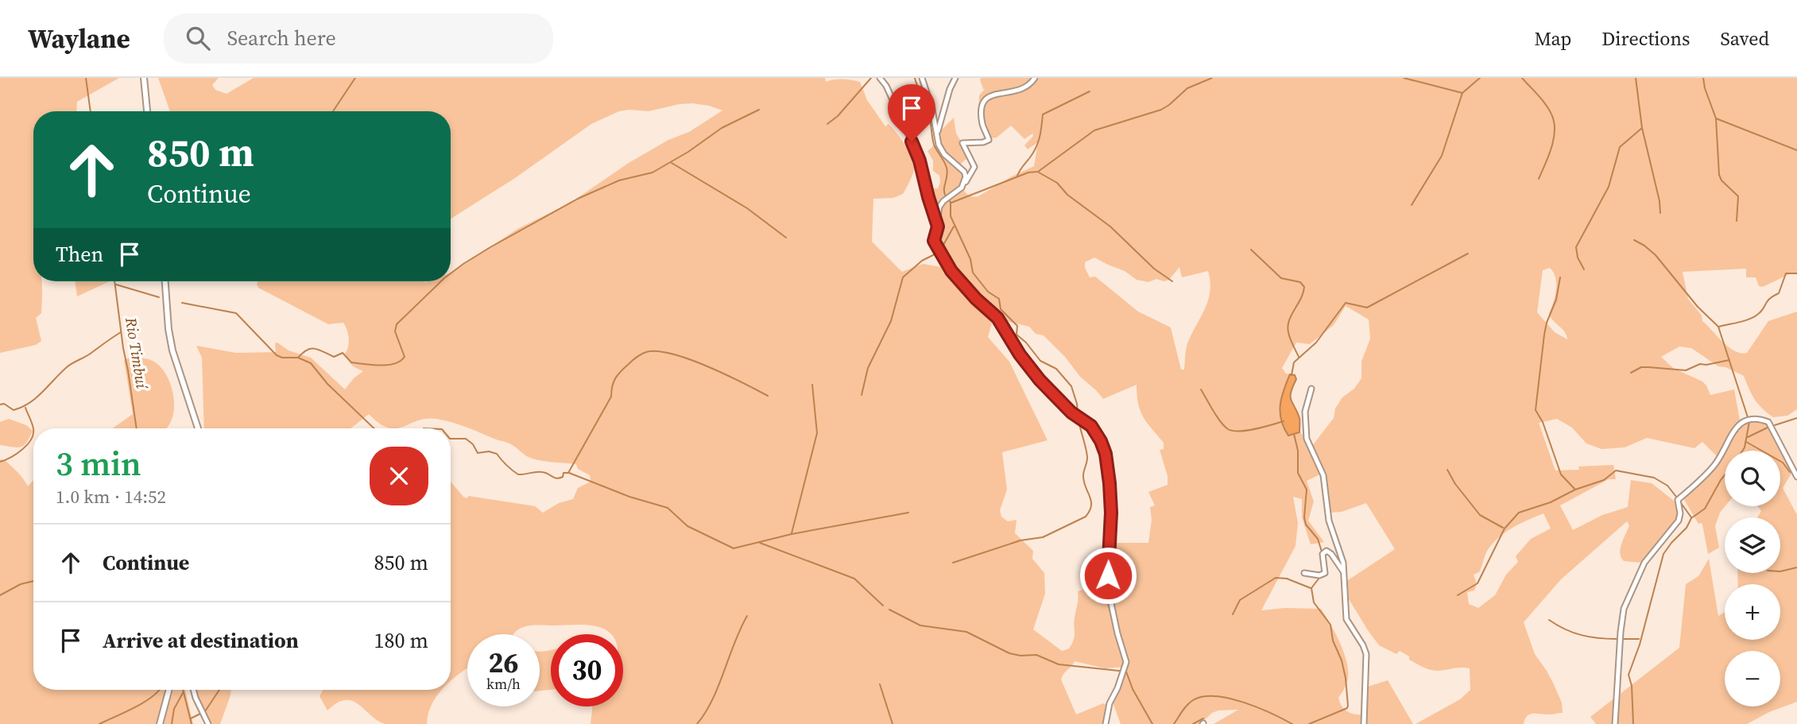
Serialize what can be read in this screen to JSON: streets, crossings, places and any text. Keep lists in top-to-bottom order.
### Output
{
  "water": ["Rio Timbuí"],
  "page": {
    "header": "Waylane",
    "search": "Search here",
    "nav": ["Map", "Directions", "Saved"],
    "turn": ["850 m", "Continue"],
    "then": "Then",
    "heading": ["3 min", "1.0 km · 14:52"],
    "map_buttons": ["+", "−"],
    "list": [
      {
        "name": "Continue",
        "value": "850 m"
      },
      {
        "name": "Arrive at destination",
        "value": "180 m"
      }
    ],
    "speed": "26 km/h",
    "limit": "30"
  }
}
